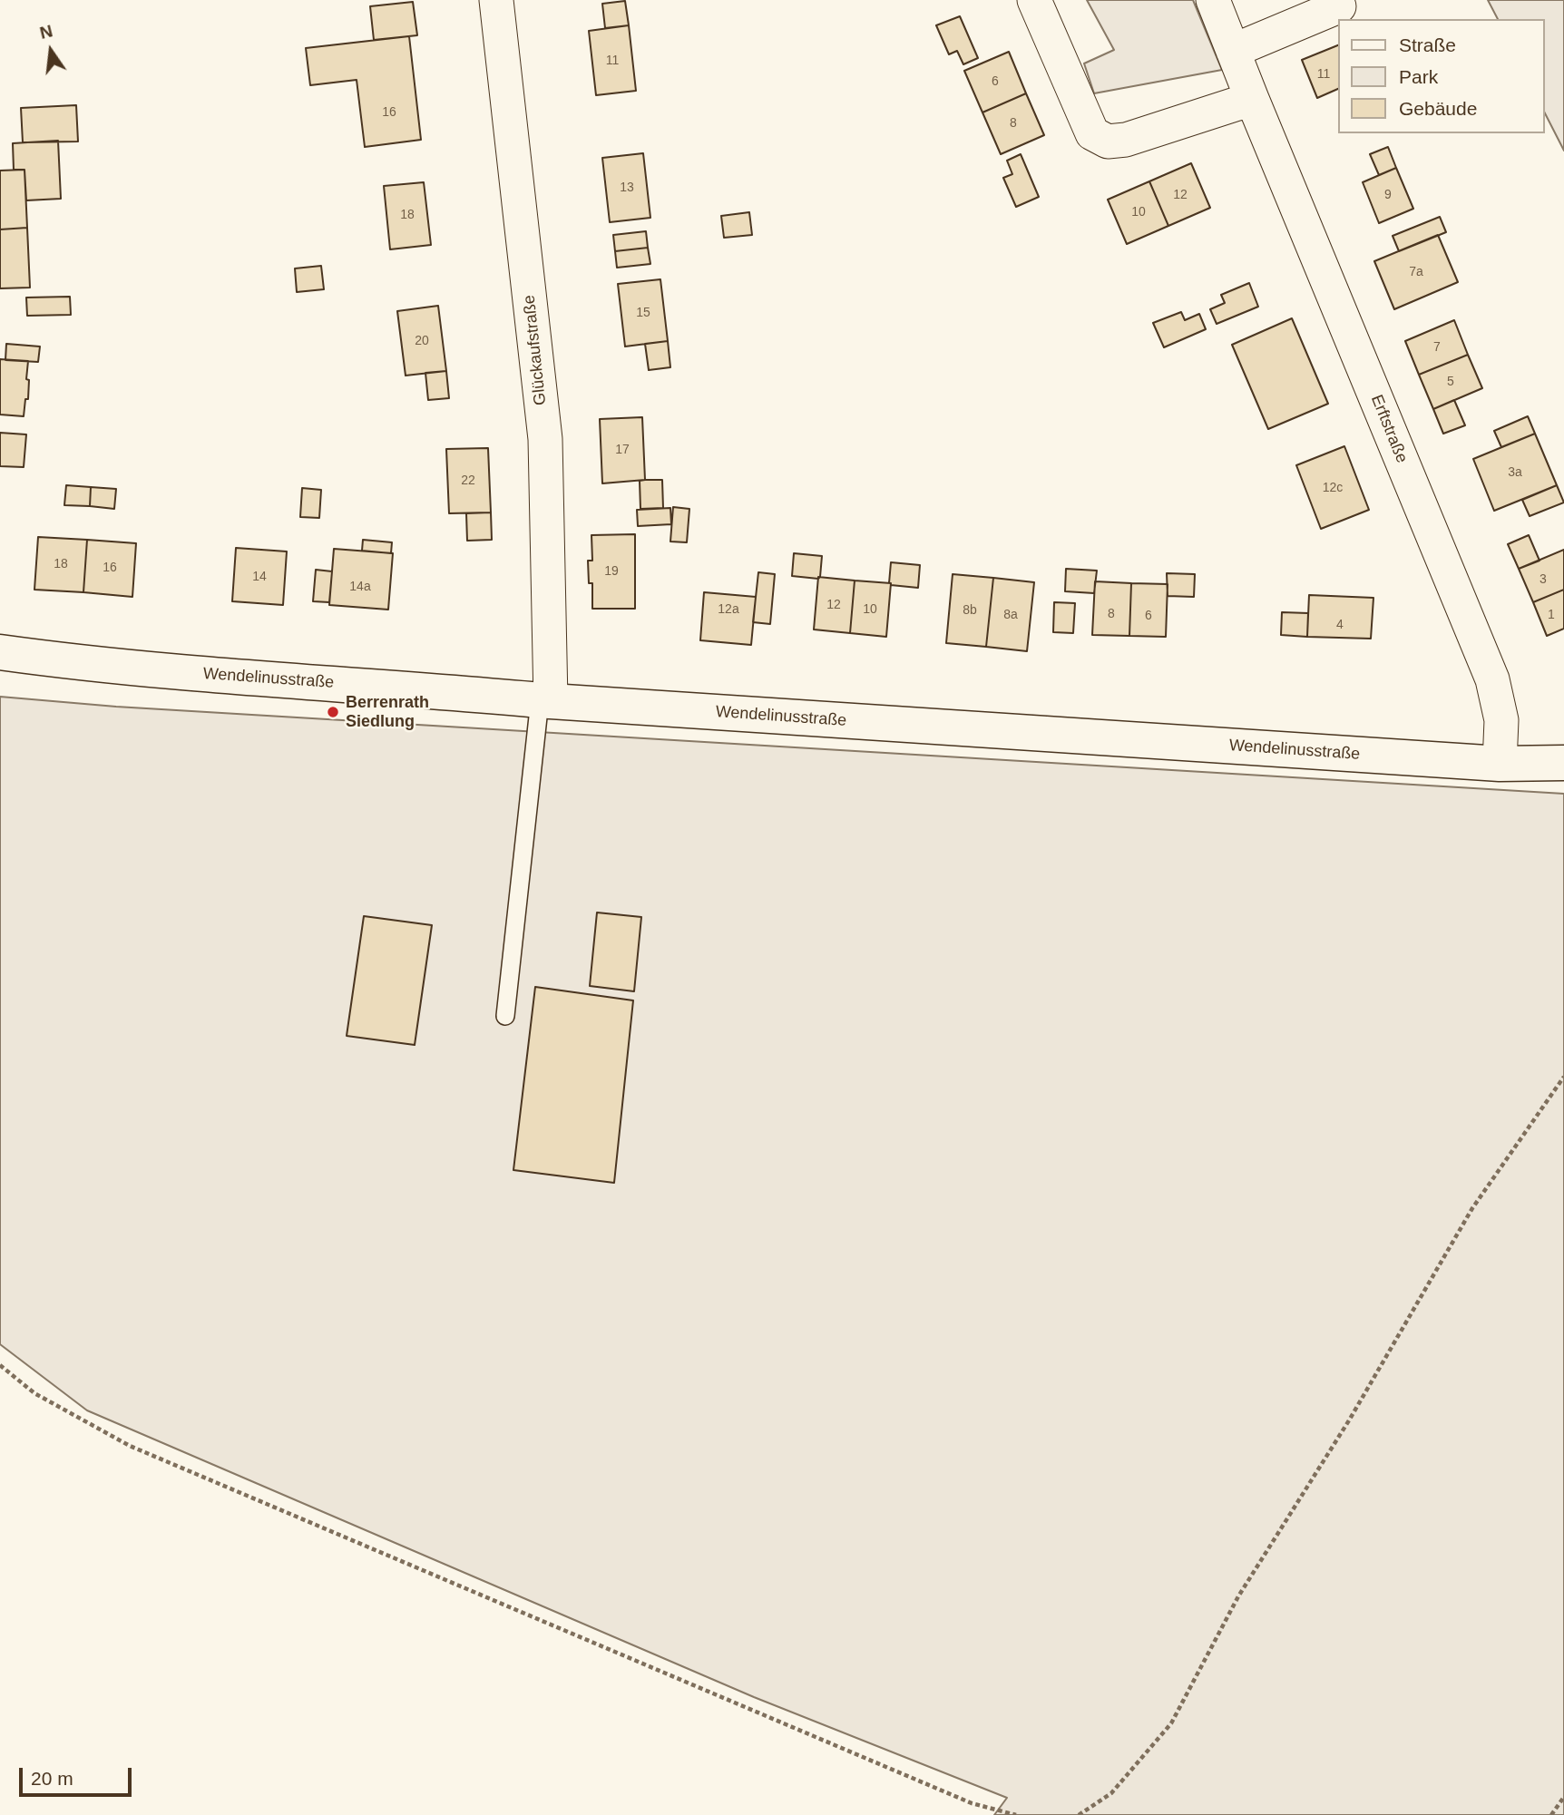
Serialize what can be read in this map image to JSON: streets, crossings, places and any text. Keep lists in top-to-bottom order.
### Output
{
  "streets": {
    "main road": ["Wendelinusstraße"],
    "street": ["Glückaufstraße", "Erftstraße"]
  },
  "crossings": [
    ["Glückaufstraße", "Wendelinusstraße"],
    ["Erftstraße", "Wendelinusstraße"]
  ],
  "places": ["Berrenrath Siedlung"],
  "house_numbers": [
    "11",
    "11",
    "6",
    "16",
    "8",
    "13",
    "12",
    "9",
    "10",
    "18",
    "7a",
    "15",
    "20",
    "7",
    "5",
    "17",
    "3a",
    "22",
    "12c",
    "18",
    "16",
    "19",
    "14",
    "3",
    "14a",
    "12",
    "12a",
    "10",
    "8b",
    "8",
    "8a",
    "1",
    "6",
    "4"
  ],
  "legend": ["Straße", "Park", "Gebäude"],
  "scale_bar": "20 m",
  "north": "top"
}
